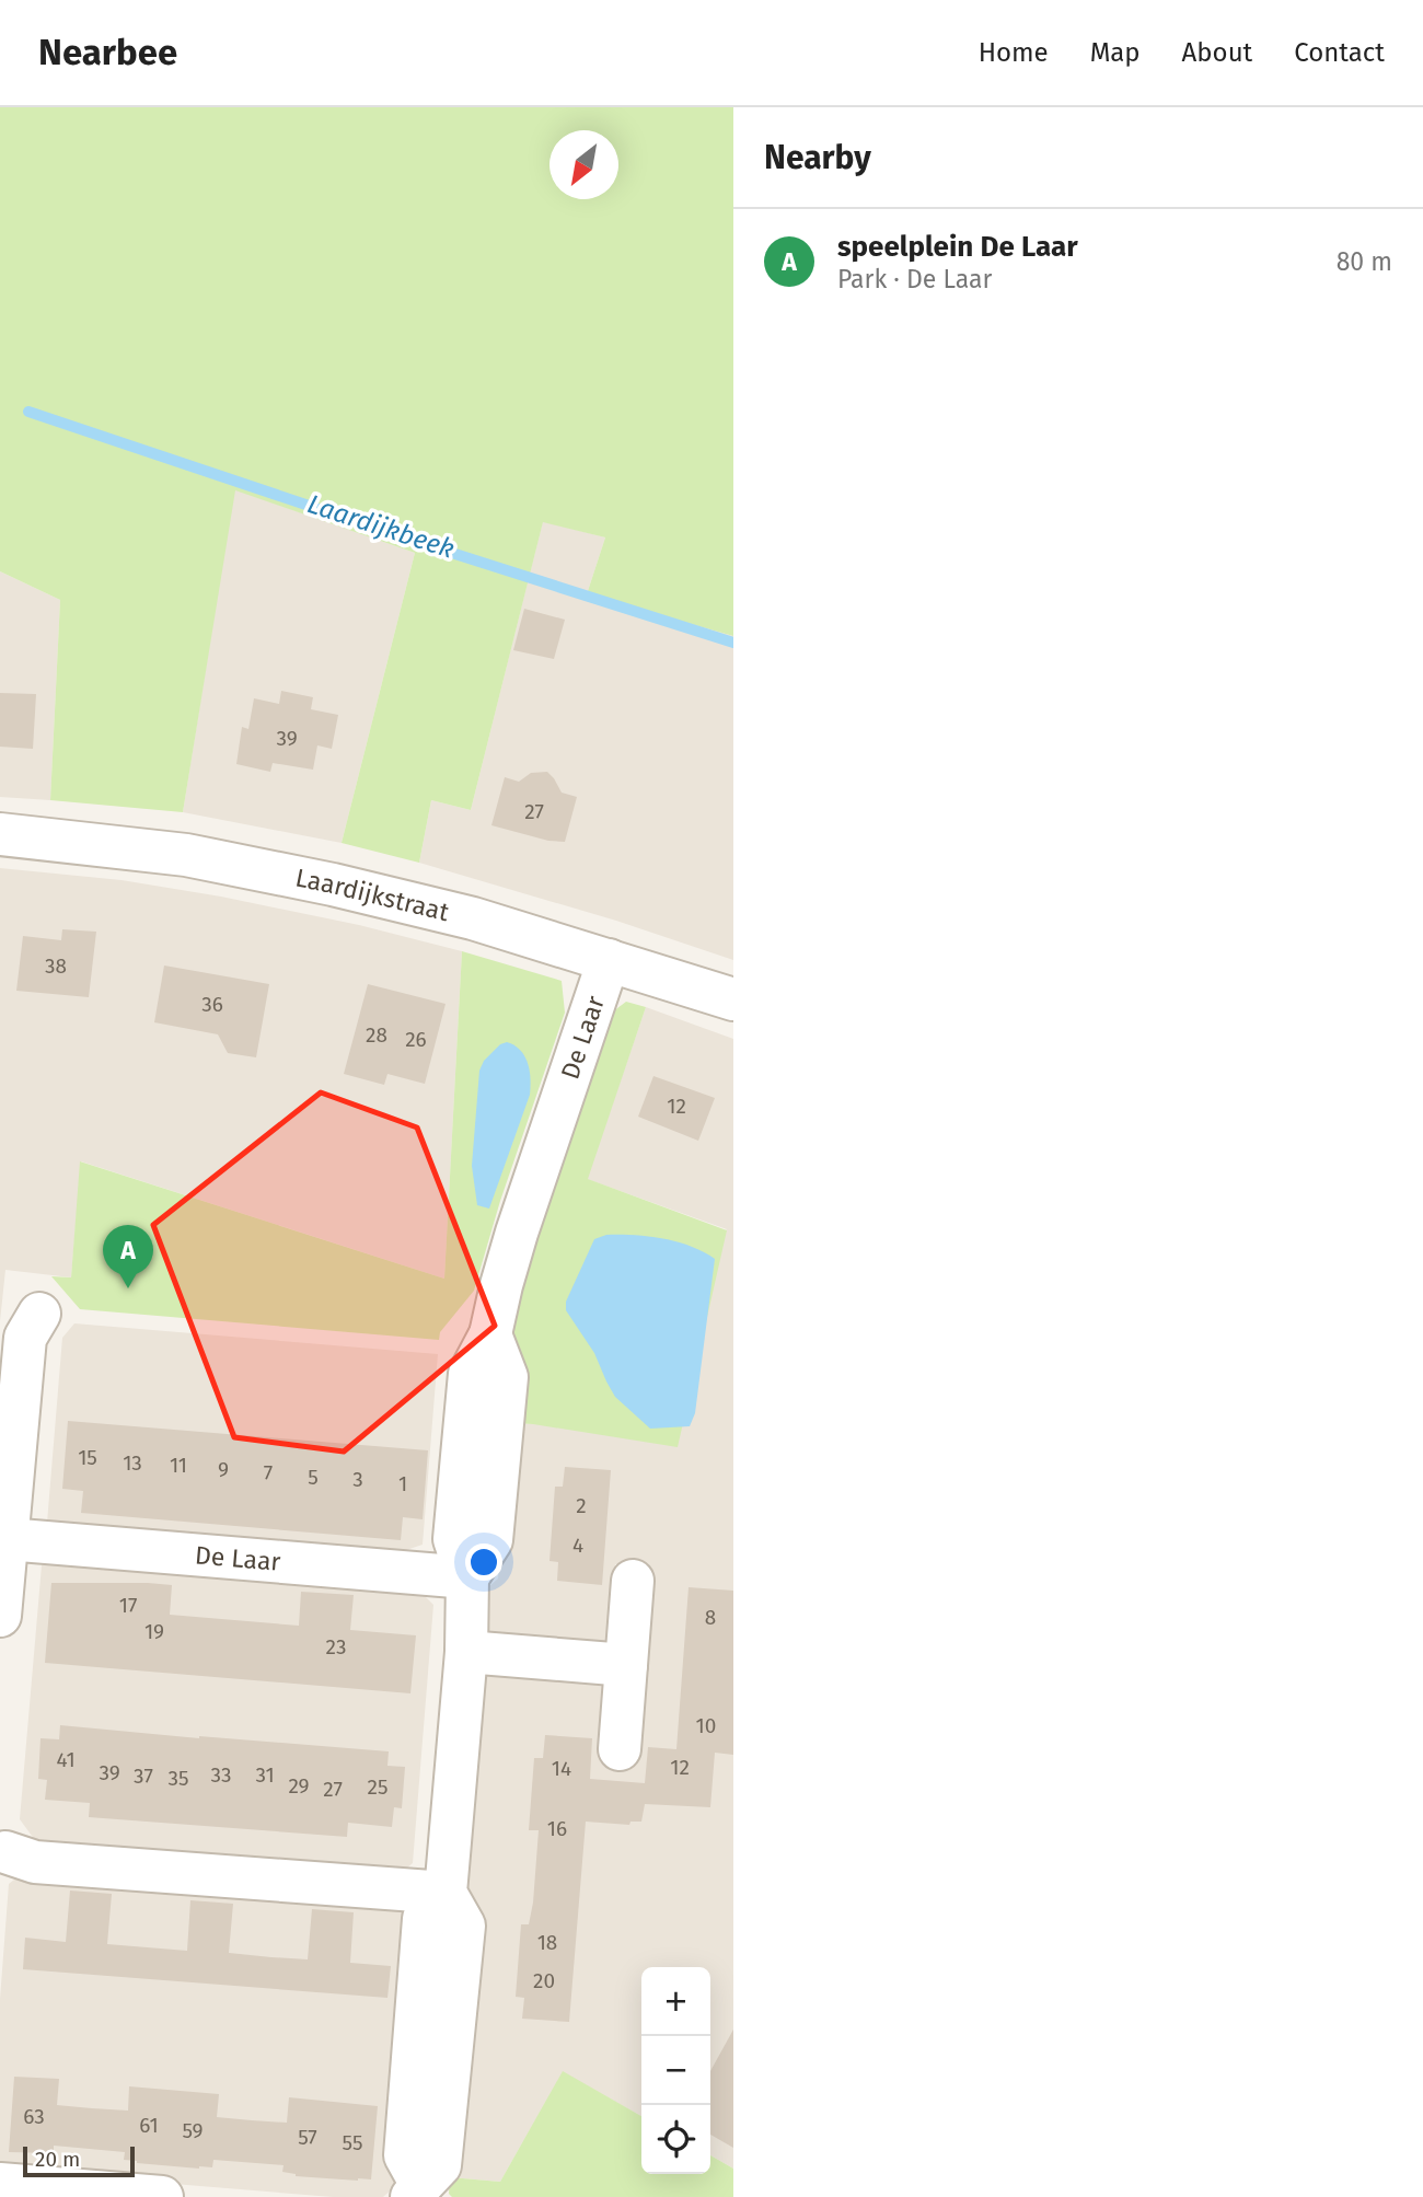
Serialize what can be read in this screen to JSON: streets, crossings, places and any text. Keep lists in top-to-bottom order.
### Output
{
  "streets": {
    "street": ["Laardijkstraat", "De Laar"]
  },
  "crossings": [
    ["Laardijkstraat", "De Laar"]
  ],
  "water": ["Laardijkbeek"],
  "house_numbers": [
    "39",
    "27",
    "38",
    "36",
    "28",
    "26",
    "12",
    "15",
    "13",
    "11",
    "9",
    "7",
    "5",
    "3",
    "1",
    "2",
    "4",
    "17",
    "8",
    "19",
    "23",
    "10",
    "41",
    "12",
    "14",
    "39",
    "33",
    "31",
    "37",
    "35",
    "29",
    "25",
    "27",
    "16",
    "18",
    "20",
    "63",
    "61",
    "59",
    "57",
    "55"
  ],
  "scale_bar": "20 m",
  "north": "bottom left",
  "page": {
    "header": "Nearbee",
    "nav": [
      "Home",
      "Map",
      "About",
      "Contact"
    ],
    "heading": "Nearby",
    "list": [
      {
        "mark": "A",
        "name": "speelplein De Laar",
        "note": "Park · De Laar",
        "value": "80 m"
      }
    ],
    "pins": "A",
    "map_buttons": ["+", "−"],
    "scale": "20 m"
  }
}
